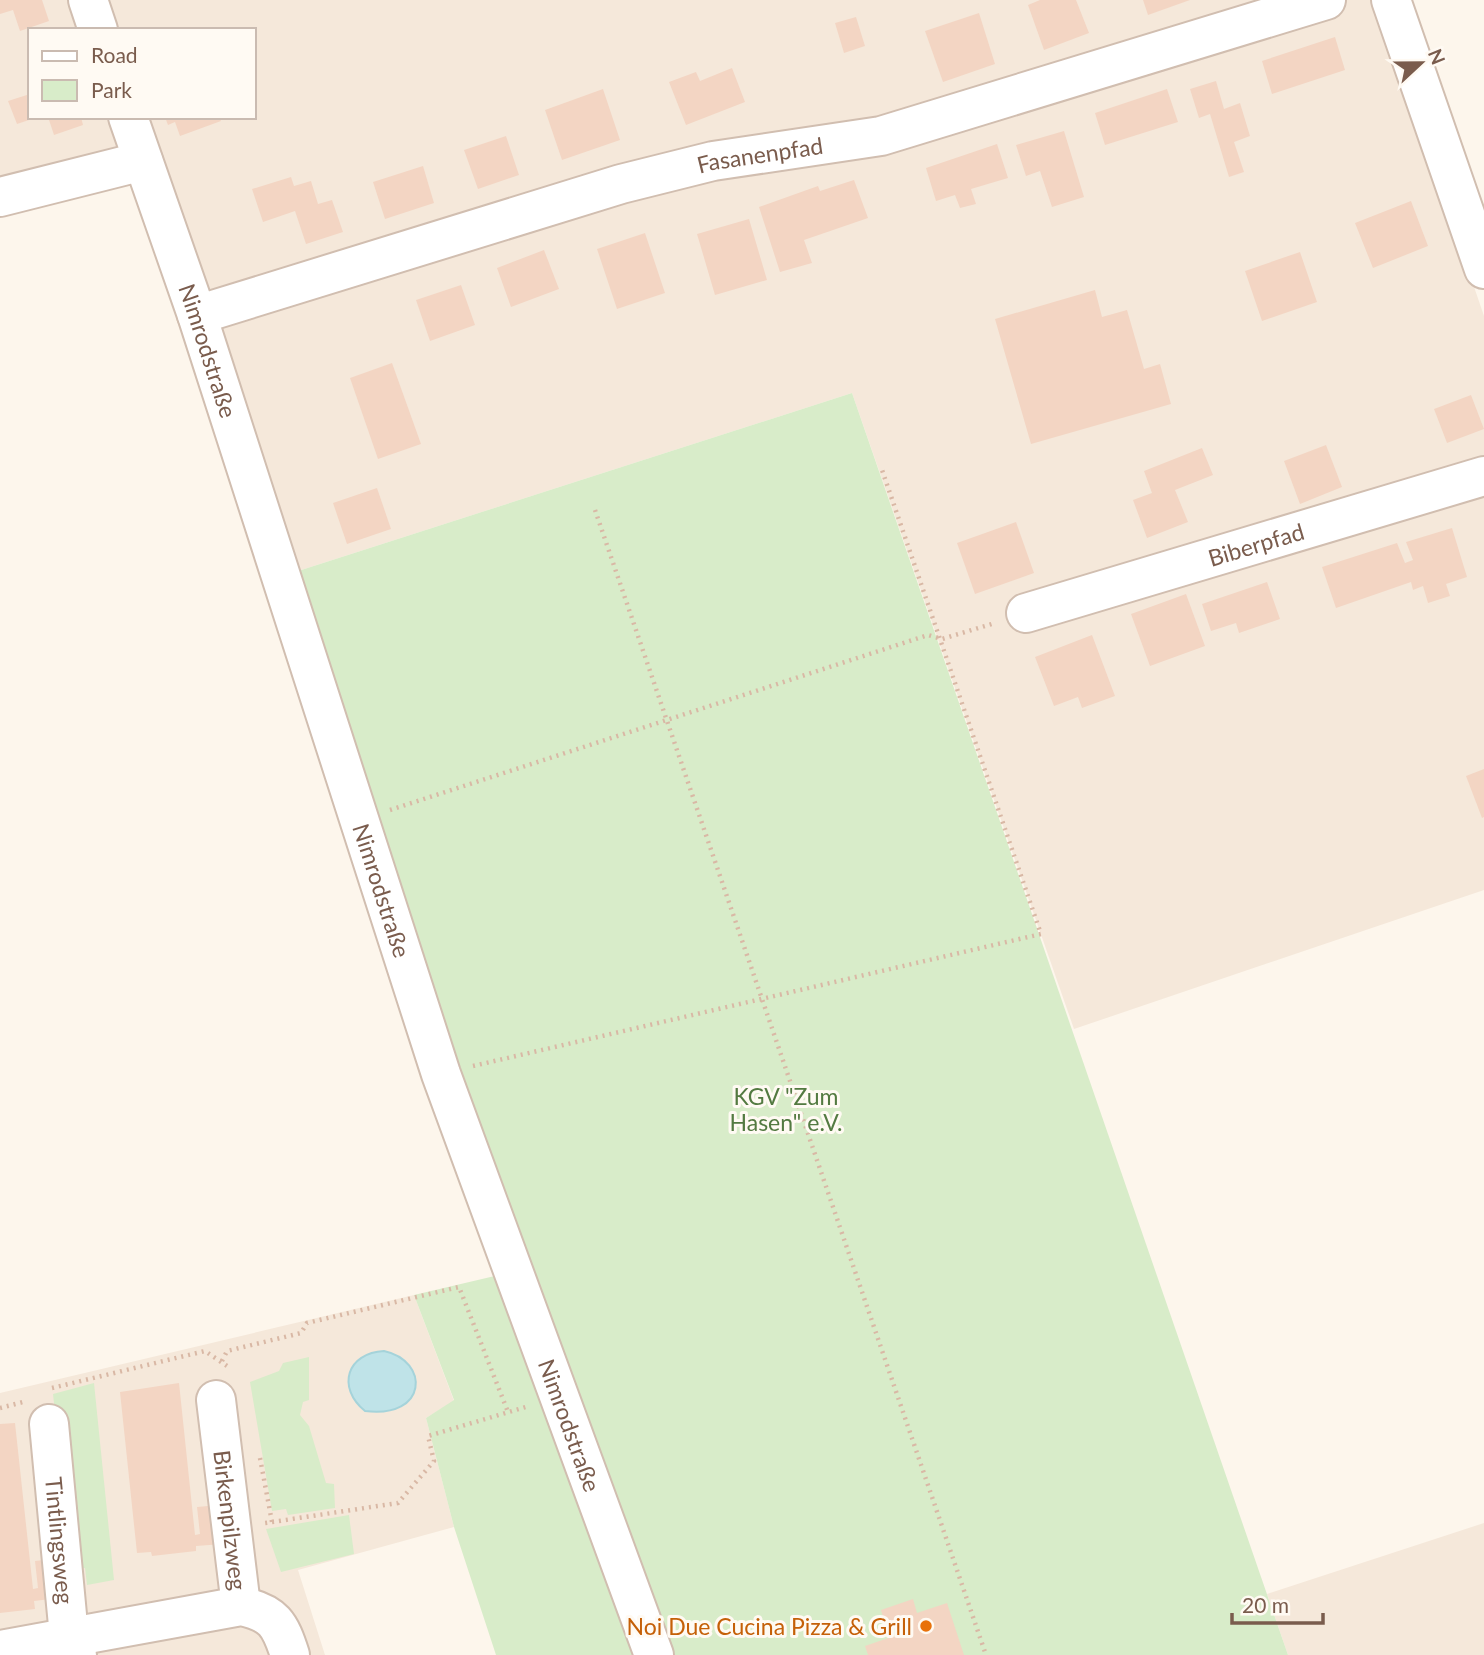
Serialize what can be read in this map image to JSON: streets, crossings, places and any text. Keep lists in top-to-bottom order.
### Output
{
  "streets": {
    "street": [
      "Fasanenpfad",
      "Nimrodstraße",
      "Biberpfad",
      "Birkenpilzweg",
      "Tintlingsweg"
    ]
  },
  "crossings": [
    ["Fasanenpfad", "Nimrodstraße"]
  ],
  "parks": ["KGV \"Zum Hasen\" e.V."],
  "places": ["Noi Due Cucina Pizza & Grill"],
  "legend": ["Road", "Park"],
  "scale_bar": "20 m",
  "north": "right"
}
